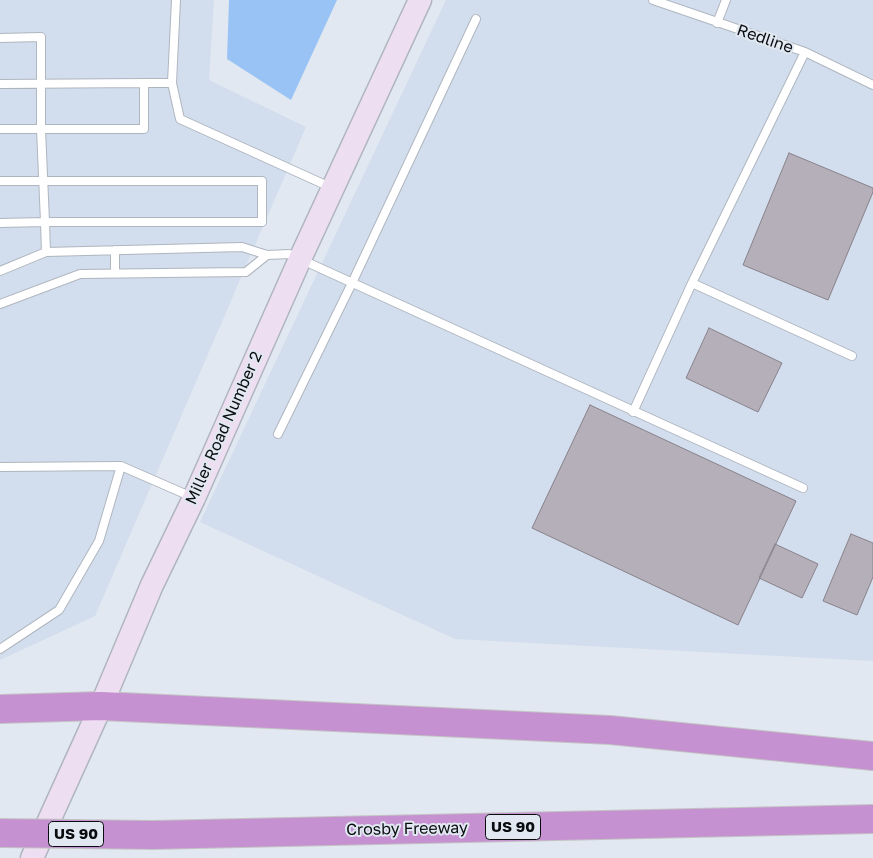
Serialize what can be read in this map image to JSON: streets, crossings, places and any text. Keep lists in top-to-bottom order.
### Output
{
  "streets": {
    "highway": ["US 90", "Crosby Freeway"],
    "main road": ["Miller Road Number 2"],
    "lane": ["Redline"]
  }
}
